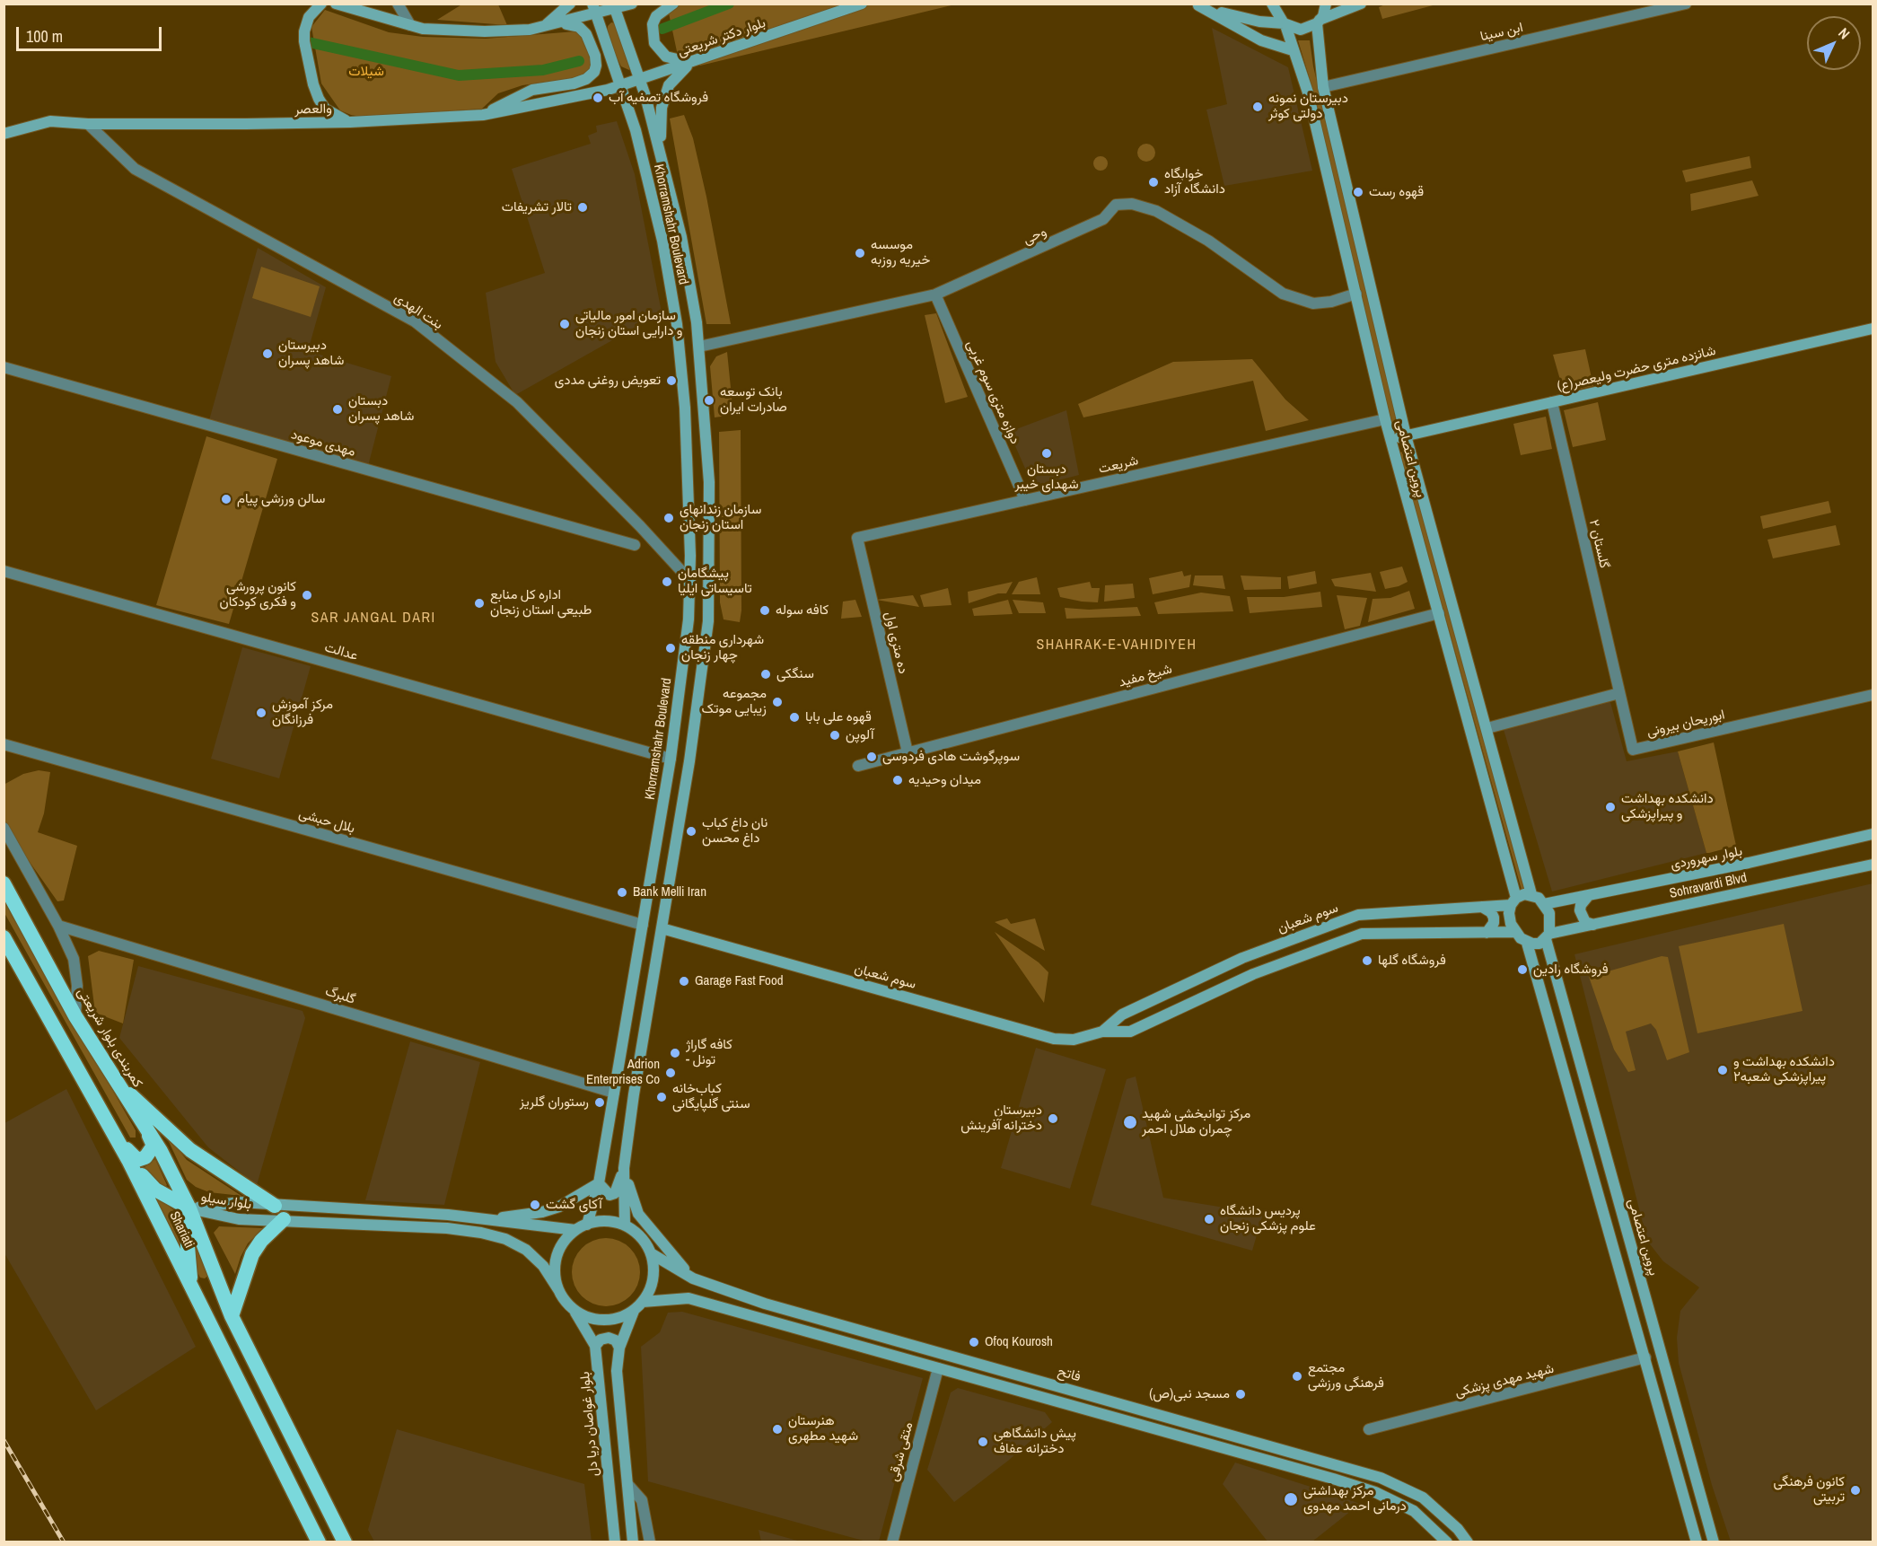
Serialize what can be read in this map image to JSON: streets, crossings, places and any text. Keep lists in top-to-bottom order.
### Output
{
  "streets": {
    "highway": ["کمربندی بلوار شریعتی", "Shariati"],
    "main road": [
      "بلوار دکتر شریعتی",
      "والعصر",
      "Khorramshahr Boulevard",
      "شانزده متری حضرت ولیعصر(ع)",
      "پروین اعتصامی",
      "بلوار سهروردی",
      "Sohravardi Blvd",
      "سوم شعبان",
      "بلوار سیلو",
      "فاتح",
      "بلوار غواصان دریا دل"
    ],
    "street": [
      "ابن سینا",
      "وحی",
      "بنت الهدی",
      "دوازه متری سوم غربی",
      "مهدی موعود",
      "شریعت",
      "گلستان ۲",
      "ده متری اول",
      "عدالت",
      "شیخ مفید",
      "ابوریحان بیرونی",
      "بلال حبشی",
      "گلبرگ",
      "شهید مهدی پزشکی",
      "متقی شرقی"
    ]
  },
  "crossings": [
    ["ابن سینا", "پروین اعتصامی"],
    ["بلوار دکتر شریعتی", "والعصر"],
    ["بلوار دکتر شریعتی", "Khorramshahr Boulevard"],
    ["والعصر", "Khorramshahr Boulevard"],
    ["والعصر", "بنت الهدی"],
    ["Khorramshahr Boulevard", "وحی"],
    ["Khorramshahr Boulevard", "بنت الهدی"],
    ["Khorramshahr Boulevard", "عدالت"],
    ["Khorramshahr Boulevard", "بلال حبشی"],
    ["Khorramshahr Boulevard", "سوم شعبان"],
    ["Khorramshahr Boulevard", "گلبرگ"],
    ["Khorramshahr Boulevard", "بلوار سیلو"],
    ["Khorramshahr Boulevard", "فاتح"],
    ["Khorramshahr Boulevard", "بلوار غواصان دریا دل"],
    ["وحی", "دوازه متری سوم غربی"],
    ["وحی", "پروین اعتصامی"],
    ["شانزده متری حضرت ولیعصر(ع)", "پروین اعتصامی"],
    ["شانزده متری حضرت ولیعصر(ع)", "گلستان ۲"],
    ["دوازه متری سوم غربی", "شریعت"],
    ["پروین اعتصامی", "شریعت"],
    ["پروین اعتصامی", "شیخ مفید"],
    ["پروین اعتصامی", "بلوار سهروردی"],
    ["پروین اعتصامی", "Sohravardi Blvd"],
    ["پروین اعتصامی", "سوم شعبان"],
    ["شریعت", "ده متری اول"],
    ["گلستان ۲", "ابوریحان بیرونی"],
    ["ده متری اول", "شیخ مفید"],
    ["بلوار سهروردی", "Sohravardi Blvd"],
    ["بلوار سهروردی", "سوم شعبان"],
    ["Sohravardi Blvd", "سوم شعبان"],
    ["کمربندی بلوار شریعتی", "بلوار سیلو"],
    ["کمربندی بلوار شریعتی", "Shariati"],
    ["بلوار سیلو", "Shariati"],
    ["بلوار سیلو", "فاتح"],
    ["بلوار سیلو", "بلوار غواصان دریا دل"],
    ["فاتح", "بلوار غواصان دریا دل"]
  ],
  "districts": ["SAR JANGAL DARI", "SHAHRAK-E-VAHIDIYEH"],
  "parks": ["شیلات"],
  "places": [
    "فروشگاه تصفیه آب",
    "دبیرستان نمونه دولتی کوثر",
    "خوابگاه دانشگاه آزاد",
    "قهوه رست",
    "تالار تشریفات",
    "موسسه خیریه روزبه",
    "سازمان امور مالیاتی و دارایی استان زنجان",
    "دبیرستان شاهد پسران",
    "تعویض روغنی مددی",
    "بانک توسعه صادرات ایران",
    "دبستان شاهد پسران",
    "دبستان شهدای خیبر",
    "سالن ورزشی پیام",
    "سازمان زندانهای استان زنجان",
    "پیشگامان تاسیساتی ایلیا",
    "کانون پرورشی و فکری کودکان",
    "اداره کل منابع طبیعی استان زنجان",
    "کافه سوله",
    "شهرداری منطقه چهار زنجان",
    "سنگکی",
    "مجموعه زیبایی موتک",
    "مرکز آموزش فرزانگان",
    "قهوه علی بابا",
    "آلوپن",
    "سوپرگوشت هادی فردوسی",
    "میدان وحیدیه",
    "دانشکده بهداشت و پیراپزشکی",
    "نان داغ کباب داغ محسن",
    "Bank Melli Iran",
    "فروشگاه گلها",
    "فروشگاه رادین",
    "Garage Fast Food",
    "کافه گاراژ - تونل",
    "دانشکده بهداشت و پیراپزشکى شعبه۲",
    "Adrion Enterprises Co",
    "کباب‌خانه سنتی گلپایگانی",
    "رستوران گلریز",
    "دبیرستان دخترانه آفرینش",
    "مرکز توانبخشی شهید چمران هلال احمر",
    "آکای گشت",
    "پردیس دانشگاه علوم پزشکى زنجان",
    "Ofoq Kourosh",
    "مجتمع فرهنگی ورزشی",
    "مسجد نبی(ص)",
    "هنرستان شهید مطهری",
    "پیش دانشگاهی دخترانه عفاف",
    "کانون فرهنگی تربیتی",
    "مرکز بهداشتی درمانی احمد مهدوی"
  ],
  "scale_bar": "100 m",
  "north": "top right"
}
